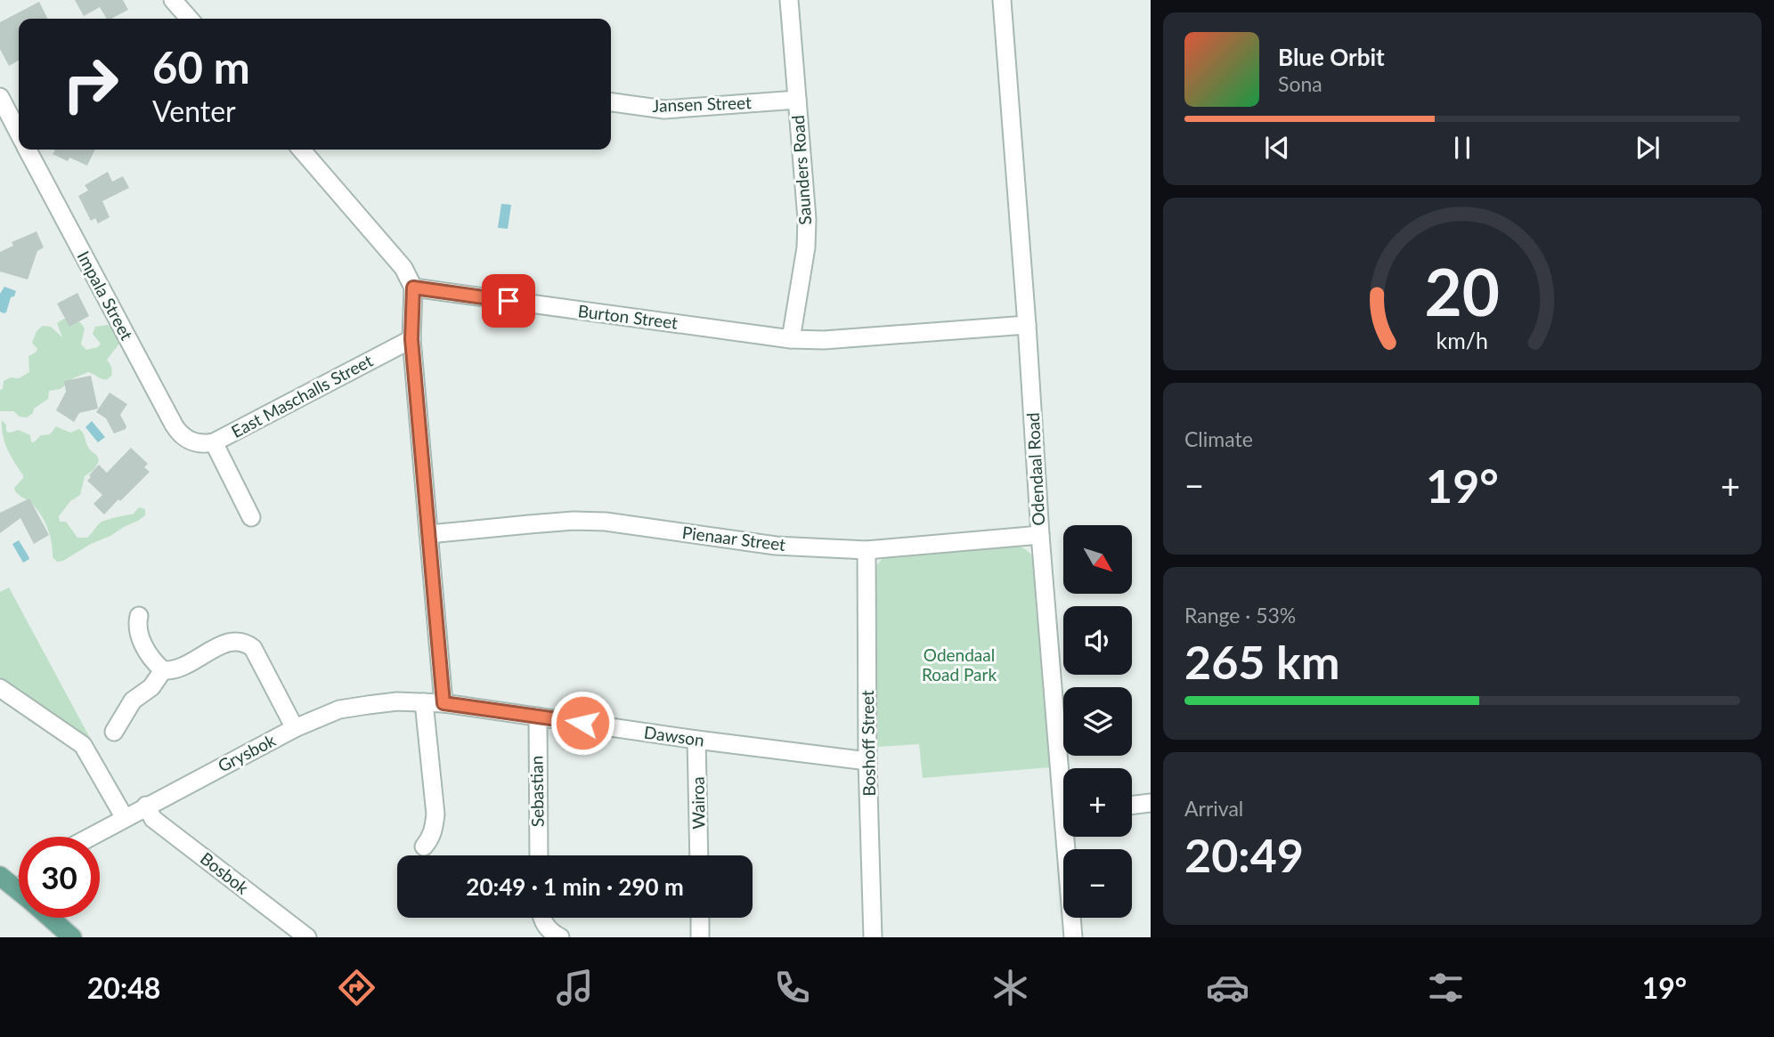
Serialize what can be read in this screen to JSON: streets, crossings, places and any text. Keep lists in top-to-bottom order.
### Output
{
  "streets": {
    "street": [
      "Jansen Street",
      "Saunders Road",
      "Impala Street",
      "Burton Street",
      "East Maschalls Street",
      "Odendaal Road",
      "Pienaar Street",
      "Dawson",
      "Boshoff Street",
      "Grysbok",
      "Sebastian",
      "Wairoa",
      "Bosbok"
    ]
  },
  "crossings": [
    ["Jansen Street", "Saunders Road"],
    ["Saunders Road", "Burton Street"],
    ["Impala Street", "East Maschalls Street"],
    ["Burton Street", "Odendaal Road"],
    ["Odendaal Road", "Pienaar Street"],
    ["Pienaar Street", "Boshoff Street"],
    ["Dawson", "Boshoff Street"],
    ["Dawson", "Grysbok"],
    ["Dawson", "Sebastian"],
    ["Dawson", "Wairoa"],
    ["Grysbok", "Bosbok"]
  ],
  "parks": ["Odendaal Road Park"],
  "north": "bottom right",
  "page": {
    "turn": ["60 m", "Venter"],
    "song": ["Blue Orbit", "Sona"],
    "tile": [
      "Climate",
      ["Range · 53%", "265 km"],
      ["Arrival", "20:49"]
    ],
    "heat": ["−", "19°", "+"],
    "map_buttons": ["+", "−"],
    "limit": "30",
    "trip": "20:49 · 1 min · 290 m",
    "tabs": ["20:48", "19°"],
    "gauge": ["20", "km/h"]
  }
}
